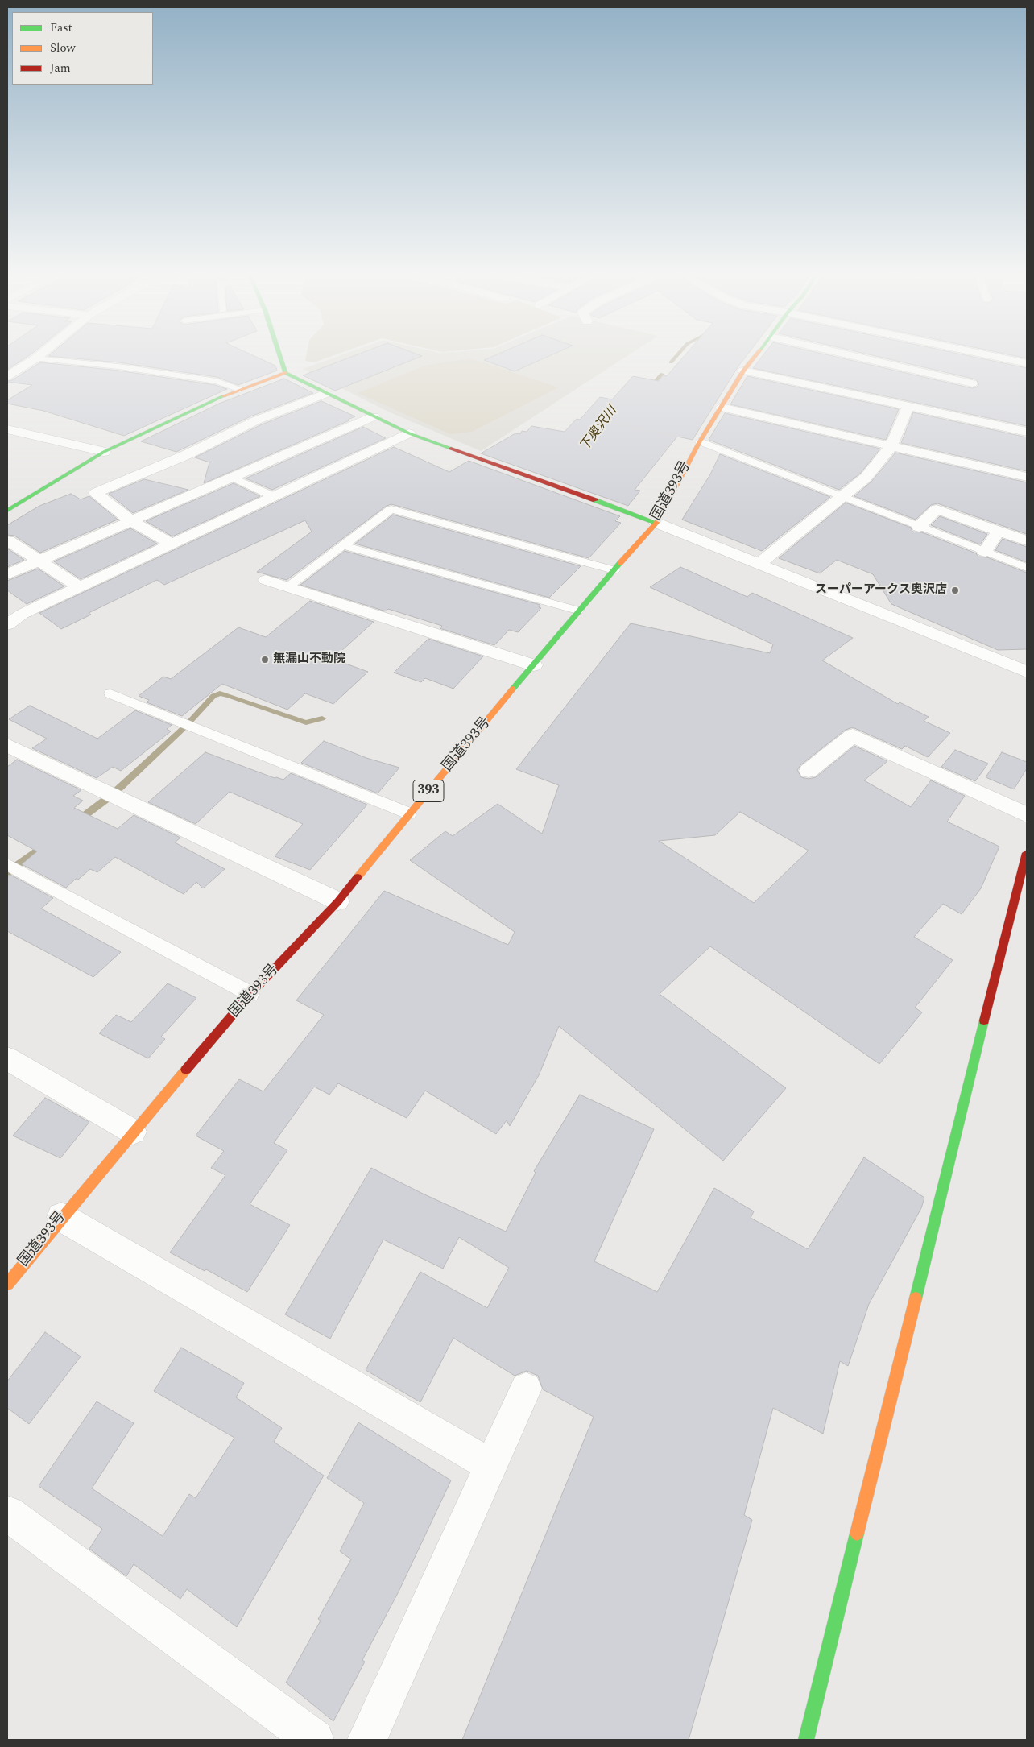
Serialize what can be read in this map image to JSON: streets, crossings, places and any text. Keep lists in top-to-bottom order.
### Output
{
  "streets": {
    "main road": ["国道393号", "393"]
  },
  "water": ["下奥沢川"],
  "places": ["スーパーアークス奥沢店", "無漏山不動院"],
  "legend": ["Fast", "Slow", "Jam"]
}
